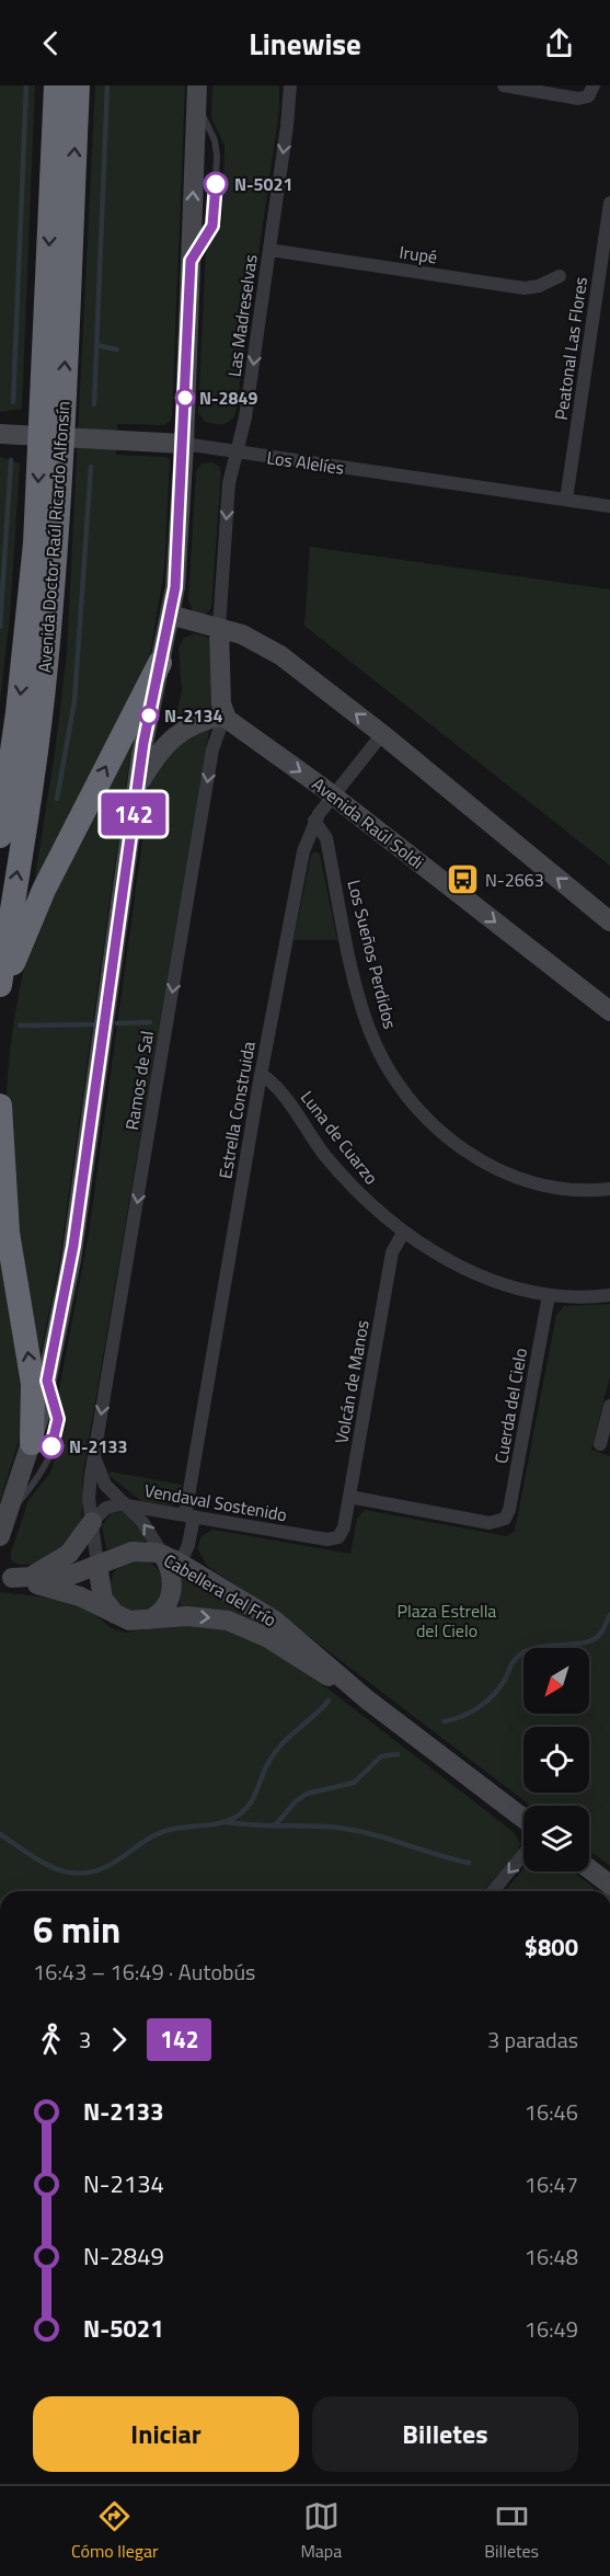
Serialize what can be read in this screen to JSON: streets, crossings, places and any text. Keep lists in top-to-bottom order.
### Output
{
  "streets": {
    "highway": ["Avenida Doctor Raúl Ricardo Alfonsín"],
    "main road": ["Los Alelíes", "Avenida Raúl Soldi", "Cabellera del Frío"],
    "street": [
      "Irupé",
      "Las Madreselvas",
      "Peatonal Las Flores",
      "Los Sueños Perdidos",
      "Ramos de Sal",
      "Estrella Construida",
      "Luna de Cuarzo",
      "Volcán de Manos",
      "Cuerda del Cielo",
      "Vendaval Sostenido"
    ]
  },
  "crossings": [
    ["Irupé", "Las Madreselvas"],
    ["Las Madreselvas", "Los Alelíes"],
    ["Peatonal Las Flores", "Los Alelíes"],
    ["Avenida Raúl Soldi", "Ramos de Sal"],
    ["Avenida Raúl Soldi", "Estrella Construida"],
    ["Los Sueños Perdidos", "Estrella Construida"],
    ["Ramos de Sal", "Estrella Construida"],
    ["Ramos de Sal", "Vendaval Sostenido"],
    ["Ramos de Sal", "Cabellera del Frío"],
    ["Estrella Construida", "Luna de Cuarzo"],
    ["Estrella Construida", "Vendaval Sostenido"],
    ["Estrella Construida", "Cabellera del Frío"],
    ["Luna de Cuarzo", "Volcán de Manos"],
    ["Luna de Cuarzo", "Cuerda del Cielo"],
    ["Volcán de Manos", "Cuerda del Cielo"],
    ["Volcán de Manos", "Vendaval Sostenido"]
  ],
  "one_way": ["Las Madreselvas", "Ramos de Sal"],
  "parks": ["Plaza Estrella del Cielo"],
  "places": {
    "other": [
      "N-5021",
      "N-2849",
      "N-2134",
      "N-2133"
    ],
    "bus stop": ["N-2663"]
  },
  "lines": ["bus line 142"],
  "north": "bottom left",
  "page": {
    "header": "Linewise",
    "on_map": "142",
    "heading": ["6 min", "16:43 – 16:49 · Autobús", "$800"],
    "legs": ["3", "142", "3 paradas"],
    "list": [
      {
        "name": "N-2133",
        "value": "16:46"
      },
      {
        "name": "N-2134",
        "value": "16:47"
      },
      {
        "name": "N-2849",
        "value": "16:48"
      },
      {
        "name": "N-5021",
        "value": "16:49"
      }
    ],
    "buttons": ["Iniciar", "Billetes"],
    "tabs": ["Cómo llegar", "Mapa", "Billetes"]
  }
}
